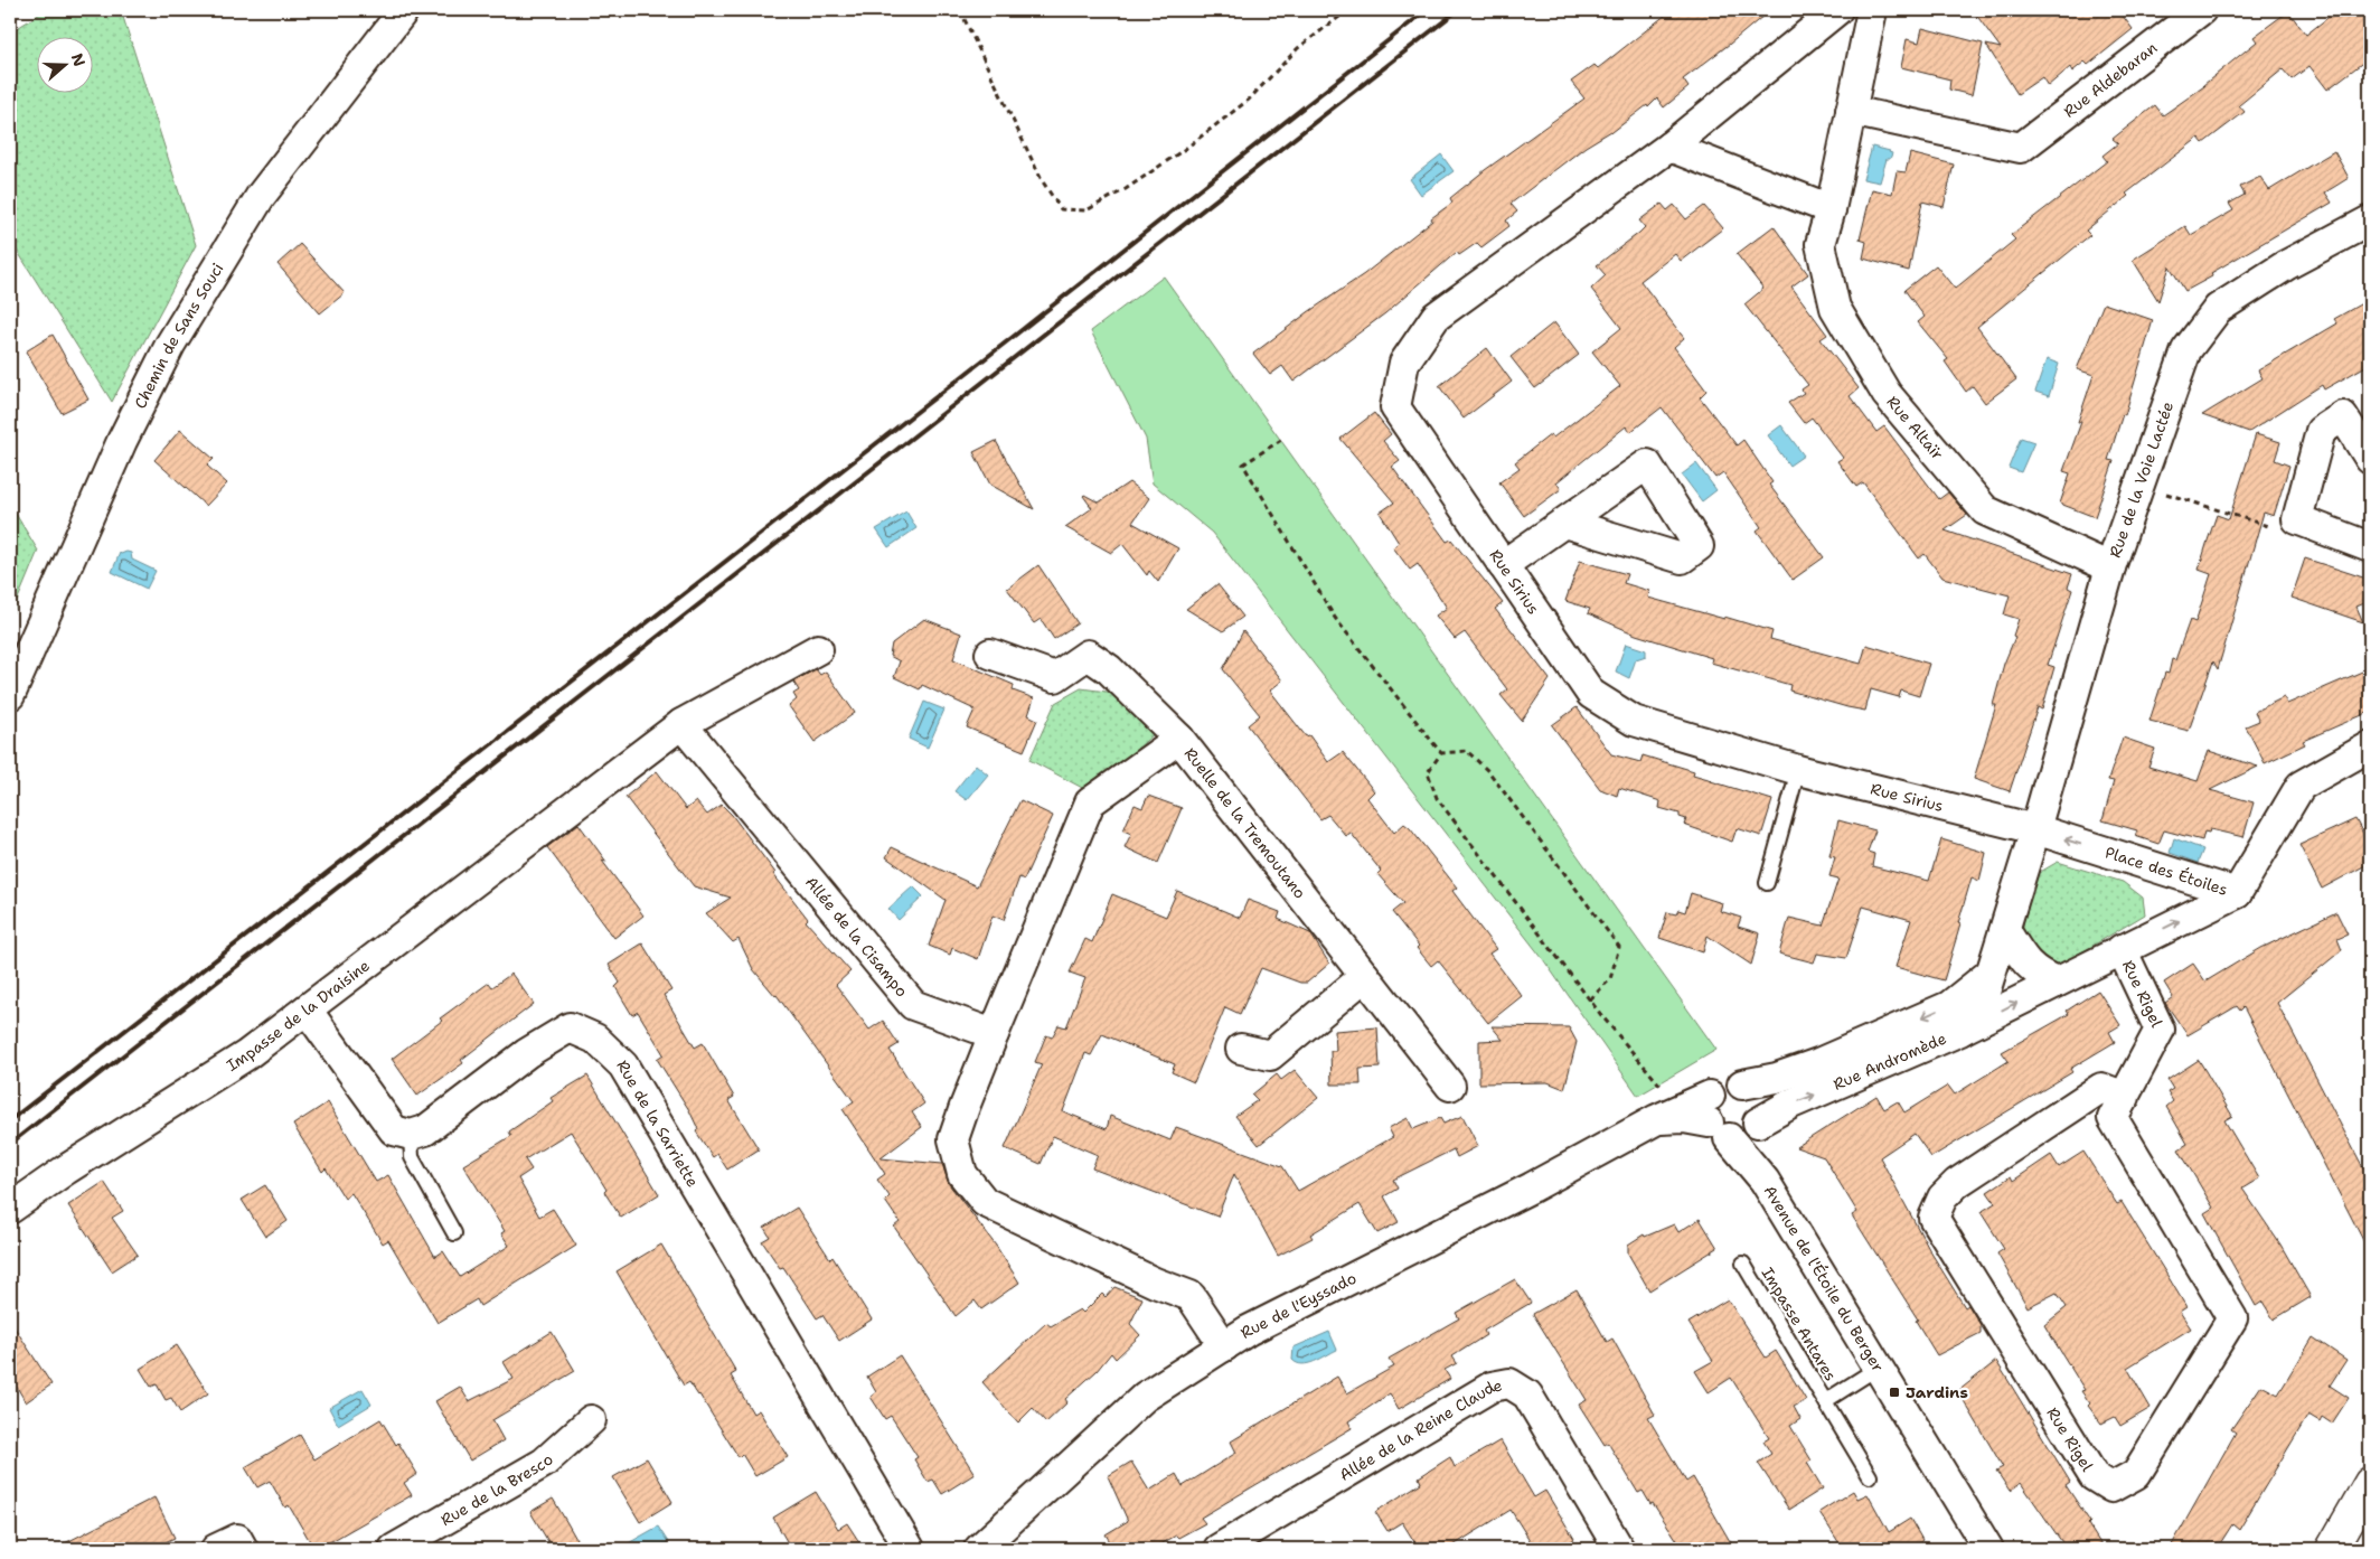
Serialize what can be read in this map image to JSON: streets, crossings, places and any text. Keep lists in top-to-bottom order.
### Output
{
  "streets": {
    "street": [
      "Rue Aldebaran",
      "Chemin de Sans Souci",
      "Rue Altaïr",
      "Rue de la Voie Lactée",
      "Rue Sirius",
      "Ruelle de la Tremoutano",
      "Place des Étoiles",
      "Allée de la Cisampo",
      "Rue Rigel",
      "Impasse de la Draisine",
      "Rue Andromède",
      "Rue de la Sarriette",
      "Avenue de l'Étoile du Berger",
      "Rue de l'Eyssado",
      "Allée de la Reine Claude",
      "Rue de la Bresco"
    ],
    "lane": ["Impasse Antares"]
  },
  "crossings": [
    ["Rue Aldebaran", "Rue Altaïr"],
    ["Rue Altaïr", "Rue de la Voie Lactée"],
    ["Rue de la Voie Lactée", "Rue Sirius"],
    ["Rue de la Voie Lactée", "Place des Étoiles"],
    ["Rue de la Voie Lactée", "Rue Andromède"],
    ["Rue Sirius", "Place des Étoiles"],
    ["Rue Sirius", "Rue Andromède"],
    ["Ruelle de la Tremoutano", "Allée de la Cisampo"],
    ["Place des Étoiles", "Rue Rigel"],
    ["Place des Étoiles", "Rue Andromède"],
    ["Allée de la Cisampo", "Impasse de la Draisine"],
    ["Rue Andromède", "Avenue de l'Étoile du Berger"],
    ["Rue Andromède", "Rue de l'Eyssado"],
    ["Avenue de l'Étoile du Berger", "Rue de l'Eyssado"],
    ["Avenue de l'Étoile du Berger", "Impasse Antares"]
  ],
  "places": {
    "transit": ["Jardins"]
  },
  "north": "right"
}
